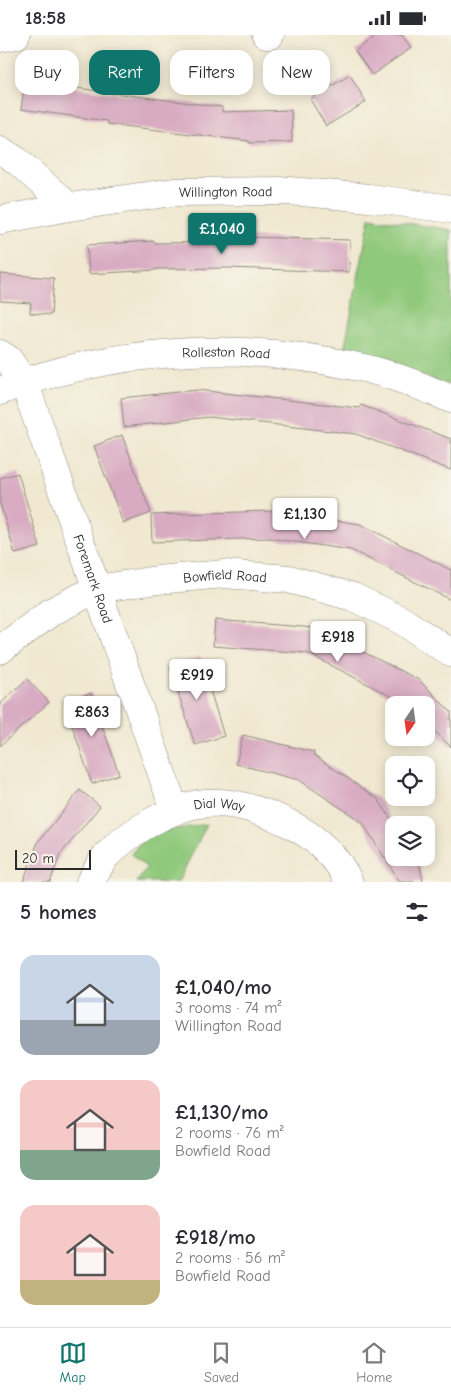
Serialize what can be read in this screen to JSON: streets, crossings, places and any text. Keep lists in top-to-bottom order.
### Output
{
  "streets": {
    "street": [
      "Willington Road",
      "Rolleston Road",
      "Bowfield Road",
      "Foremark Road",
      "Dial Way"
    ]
  },
  "crossings": [
    ["Rolleston Road", "Foremark Road"],
    ["Bowfield Road", "Foremark Road"],
    ["Foremark Road", "Dial Way"]
  ],
  "scale_bar": "20 m",
  "north": "bottom",
  "page": {
    "status": "18:58",
    "chip": [
      "Buy",
      "Rent",
      "Filters",
      "New"
    ],
    "price": [
      "£1,040",
      "£1,130",
      "£918",
      "£919",
      "£863"
    ],
    "scale": "20 m",
    "heading": "5 homes",
    "list": [
      {
        "name": "£1,040/mo",
        "note": "3 rooms · 74 m² · Willington Road"
      },
      {
        "name": "£1,130/mo",
        "note": "2 rooms · 76 m² · Bowfield Road"
      },
      {
        "name": "£918/mo",
        "note": "2 rooms · 56 m² · Bowfield Road"
      }
    ],
    "tabs": ["Map", "Saved", "Home"]
  }
}
